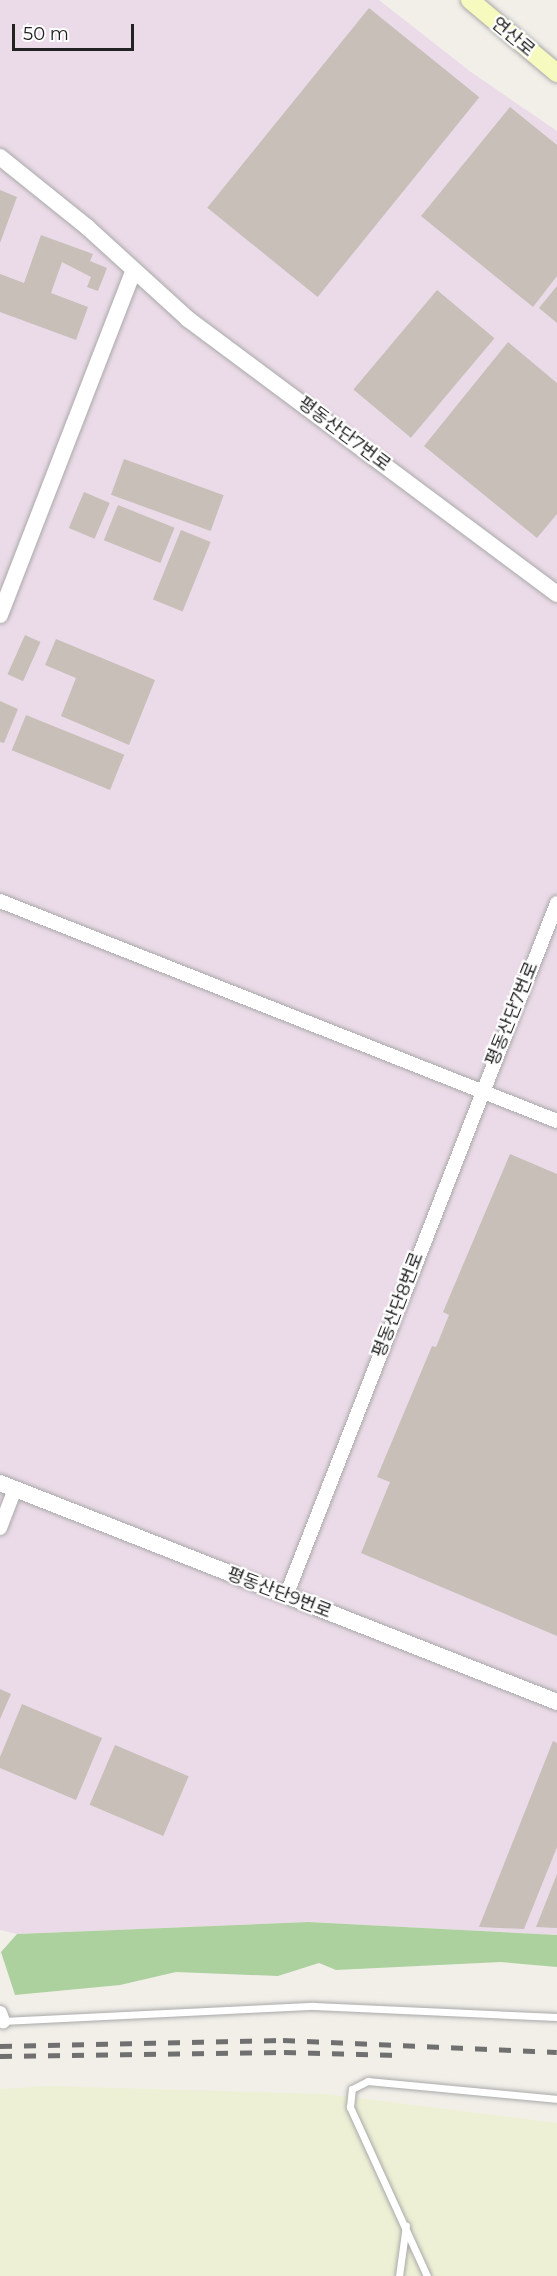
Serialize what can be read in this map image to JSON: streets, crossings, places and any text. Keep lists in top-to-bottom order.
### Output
{
  "streets": {
    "main road": ["연산로"],
    "street": ["평동산단7번로", "평동산단8번로", "평동산단9번로"]
  },
  "crossings": [
    ["평동산단7번로", "평동산단8번로"],
    ["평동산단8번로", "평동산단9번로"]
  ],
  "scale_bar": "50 m"
}
